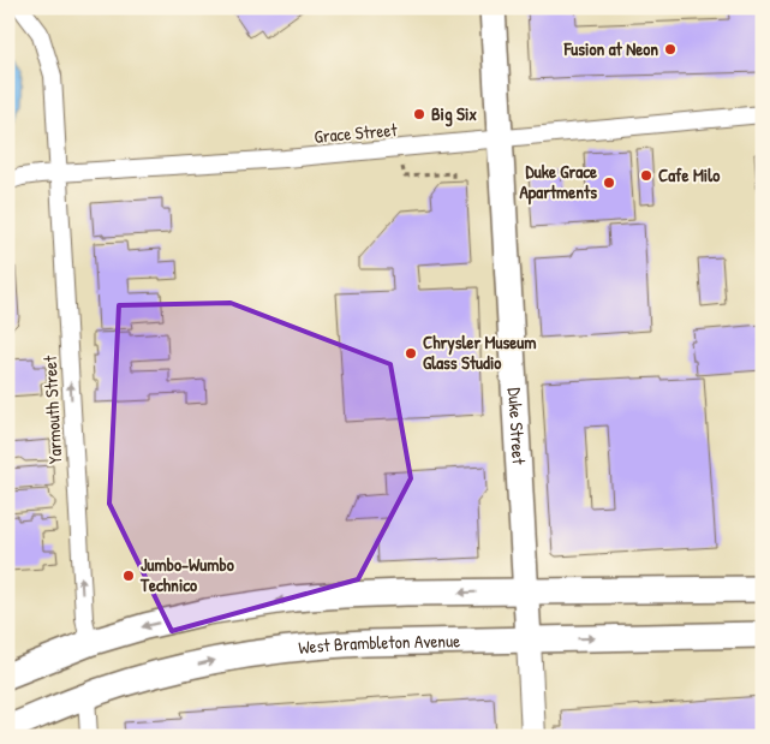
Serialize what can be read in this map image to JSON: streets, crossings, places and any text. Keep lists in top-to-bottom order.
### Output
{
  "streets": {
    "main road": ["Duke Street", "West Brambleton Avenue"],
    "street": ["Grace Street", "Yarmouth Street"]
  },
  "crossings": [
    ["Grace Street", "Yarmouth Street"],
    ["Grace Street", "Duke Street"],
    ["Duke Street", "West Brambleton Avenue"]
  ],
  "one_way": ["Yarmouth Street"],
  "places": [
    "Fusion at Neon",
    "Big Six",
    "Cafe Milo",
    "Duke Grace Apartments",
    "Chrysler Museum Glass Studio",
    "Jumbo-Wumbo Technico"
  ]
}
